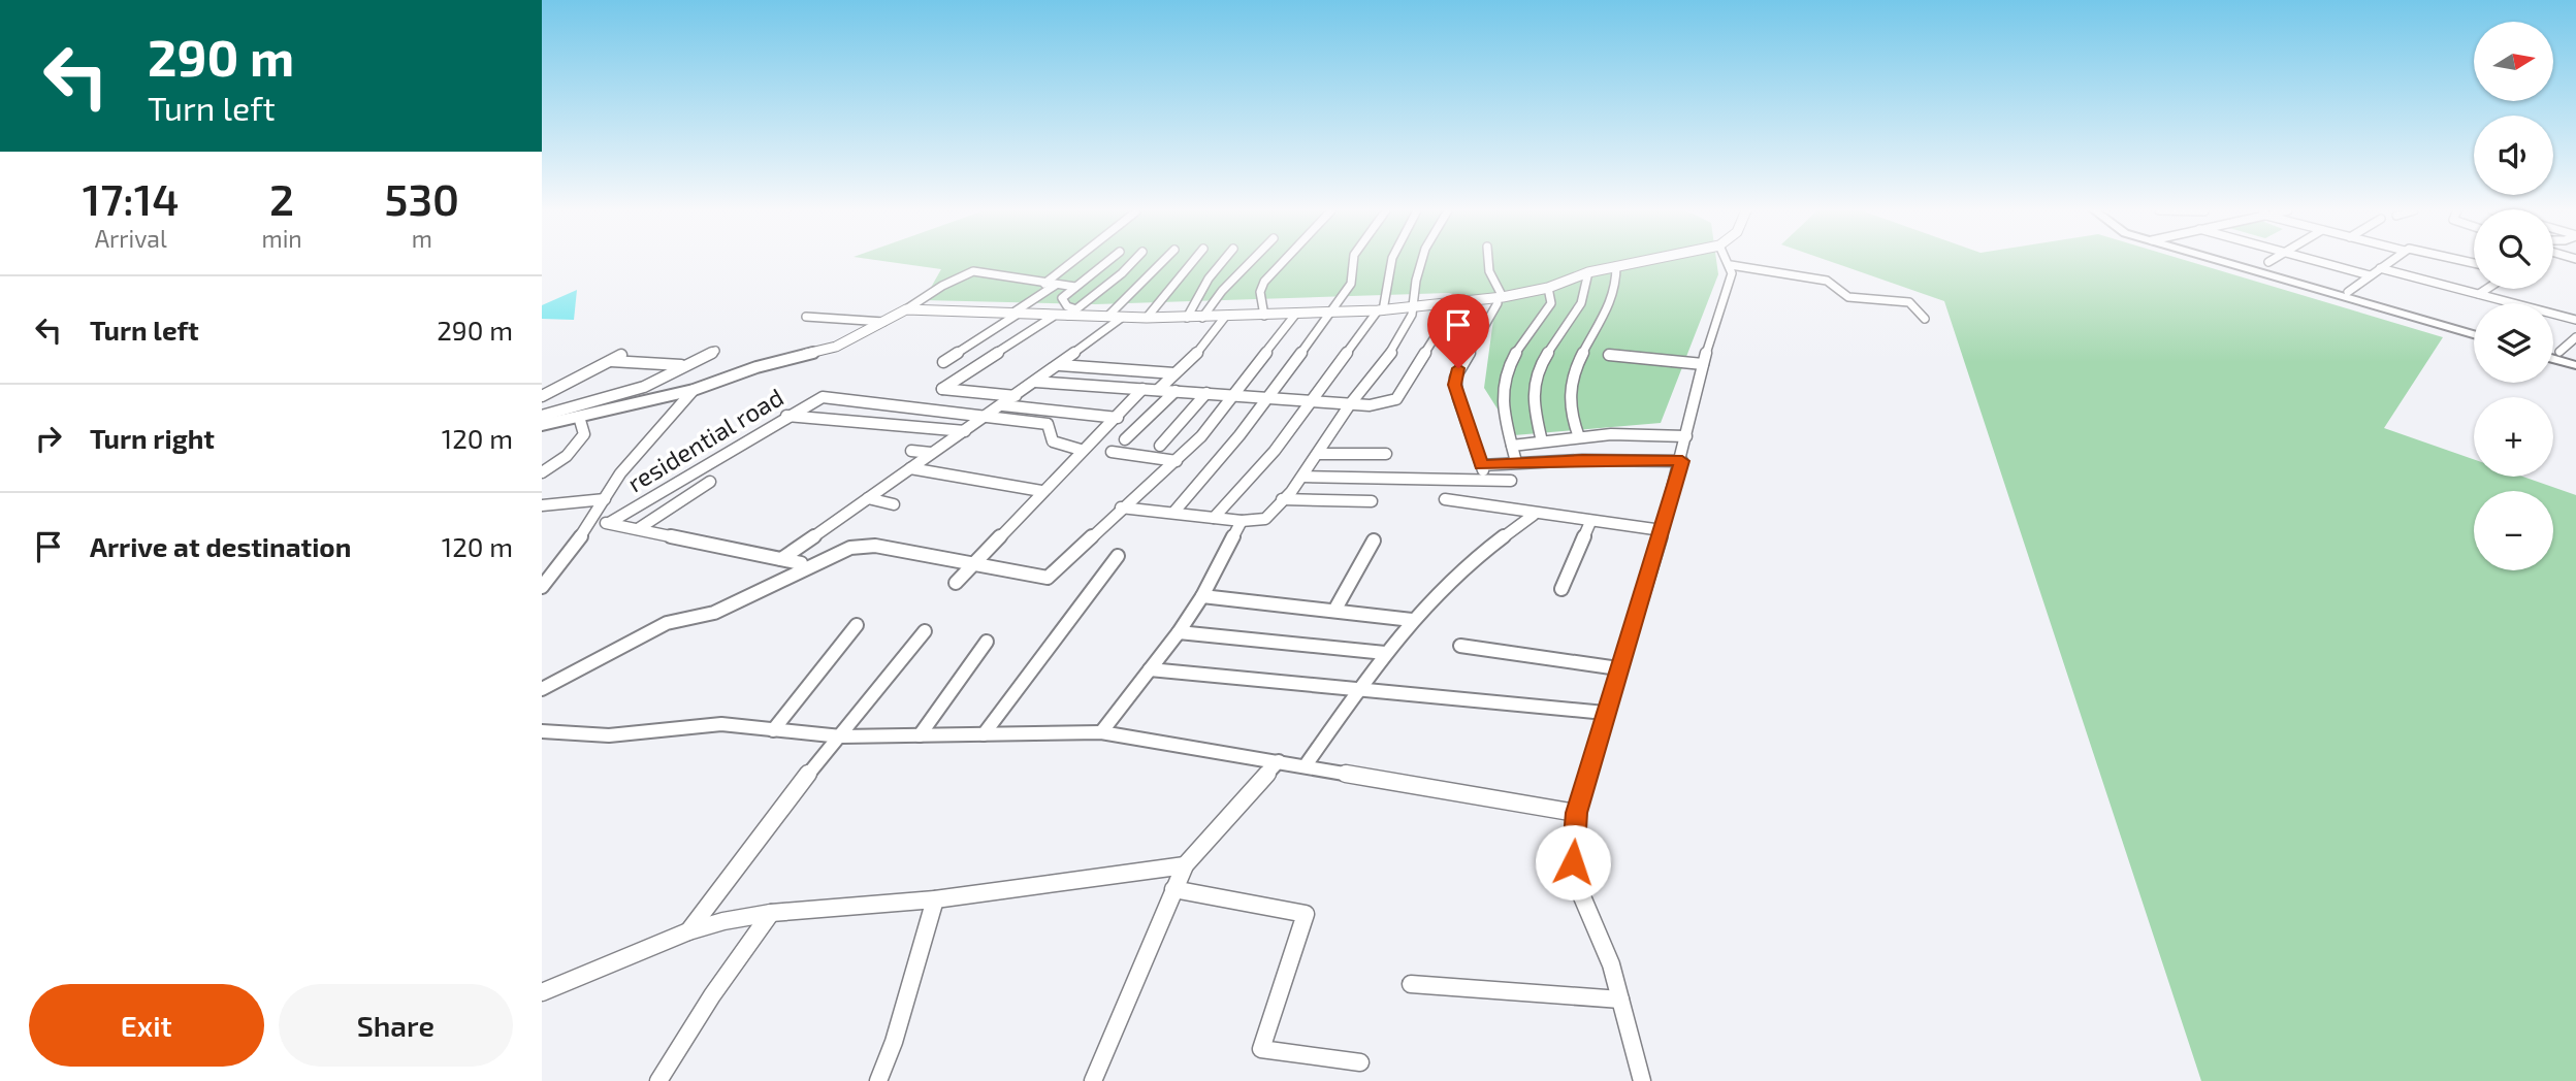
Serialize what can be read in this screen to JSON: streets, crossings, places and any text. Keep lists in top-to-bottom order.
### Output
{
  "streets": {
    "street": ["residential road"]
  },
  "north": "right",
  "page": {
    "turn": ["290 m", "Turn left"],
    "map_buttons": ["+", "−"],
    "eta": [
      "17:14",
      "Arrival",
      "2",
      "min",
      "530",
      "m"
    ],
    "list": [
      {
        "name": "Turn left",
        "value": "290 m"
      },
      {
        "name": "Turn right",
        "value": "120 m"
      },
      {
        "name": "Arrive at destination",
        "value": "120 m"
      }
    ],
    "buttons": ["Exit", "Share"]
  }
}
